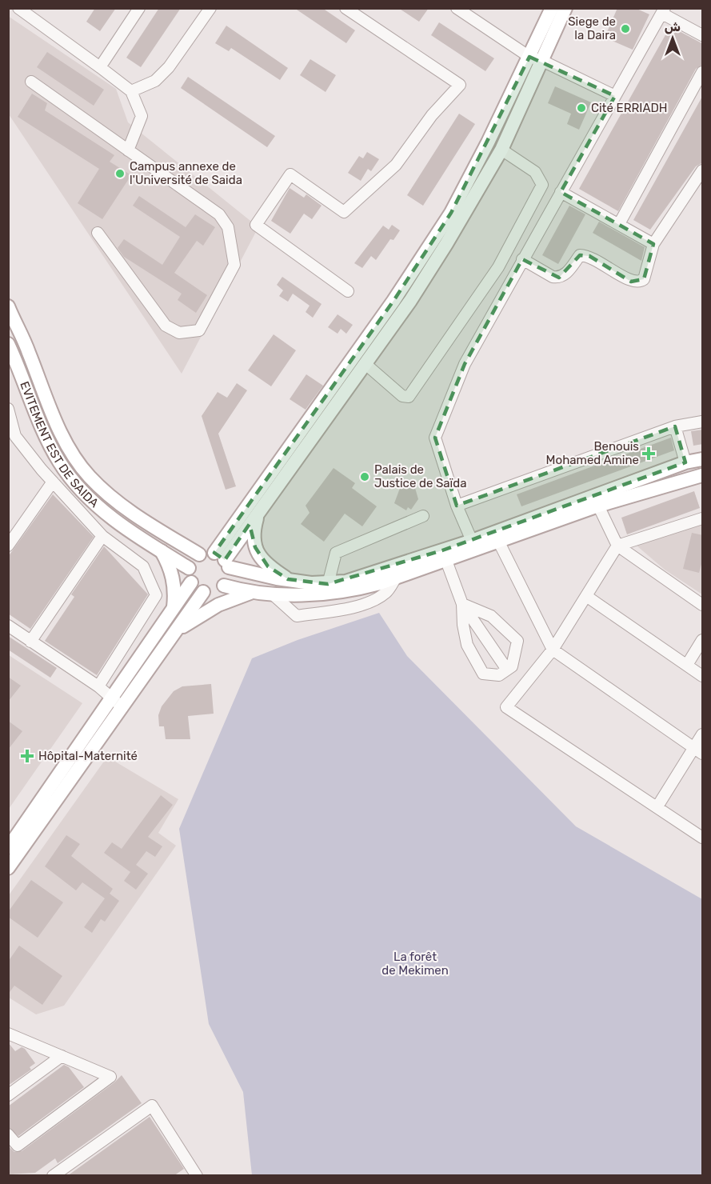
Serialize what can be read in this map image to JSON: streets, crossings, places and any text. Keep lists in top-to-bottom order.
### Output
{
  "streets": {
    "main road": ["EVITEMENT EST DE SAIDA"]
  },
  "parks": ["La forêt de Mekimen"],
  "places": {
    "other": [
      "Siege de la Daira",
      "Cité ERRIADH",
      "Campus annexe de l'Université de Saida",
      "Palais de Justice de Saïda"
    ],
    "health": ["Benouis Mohamed Amine", "Hôpital-Maternité"]
  },
  "north": "top"
}
